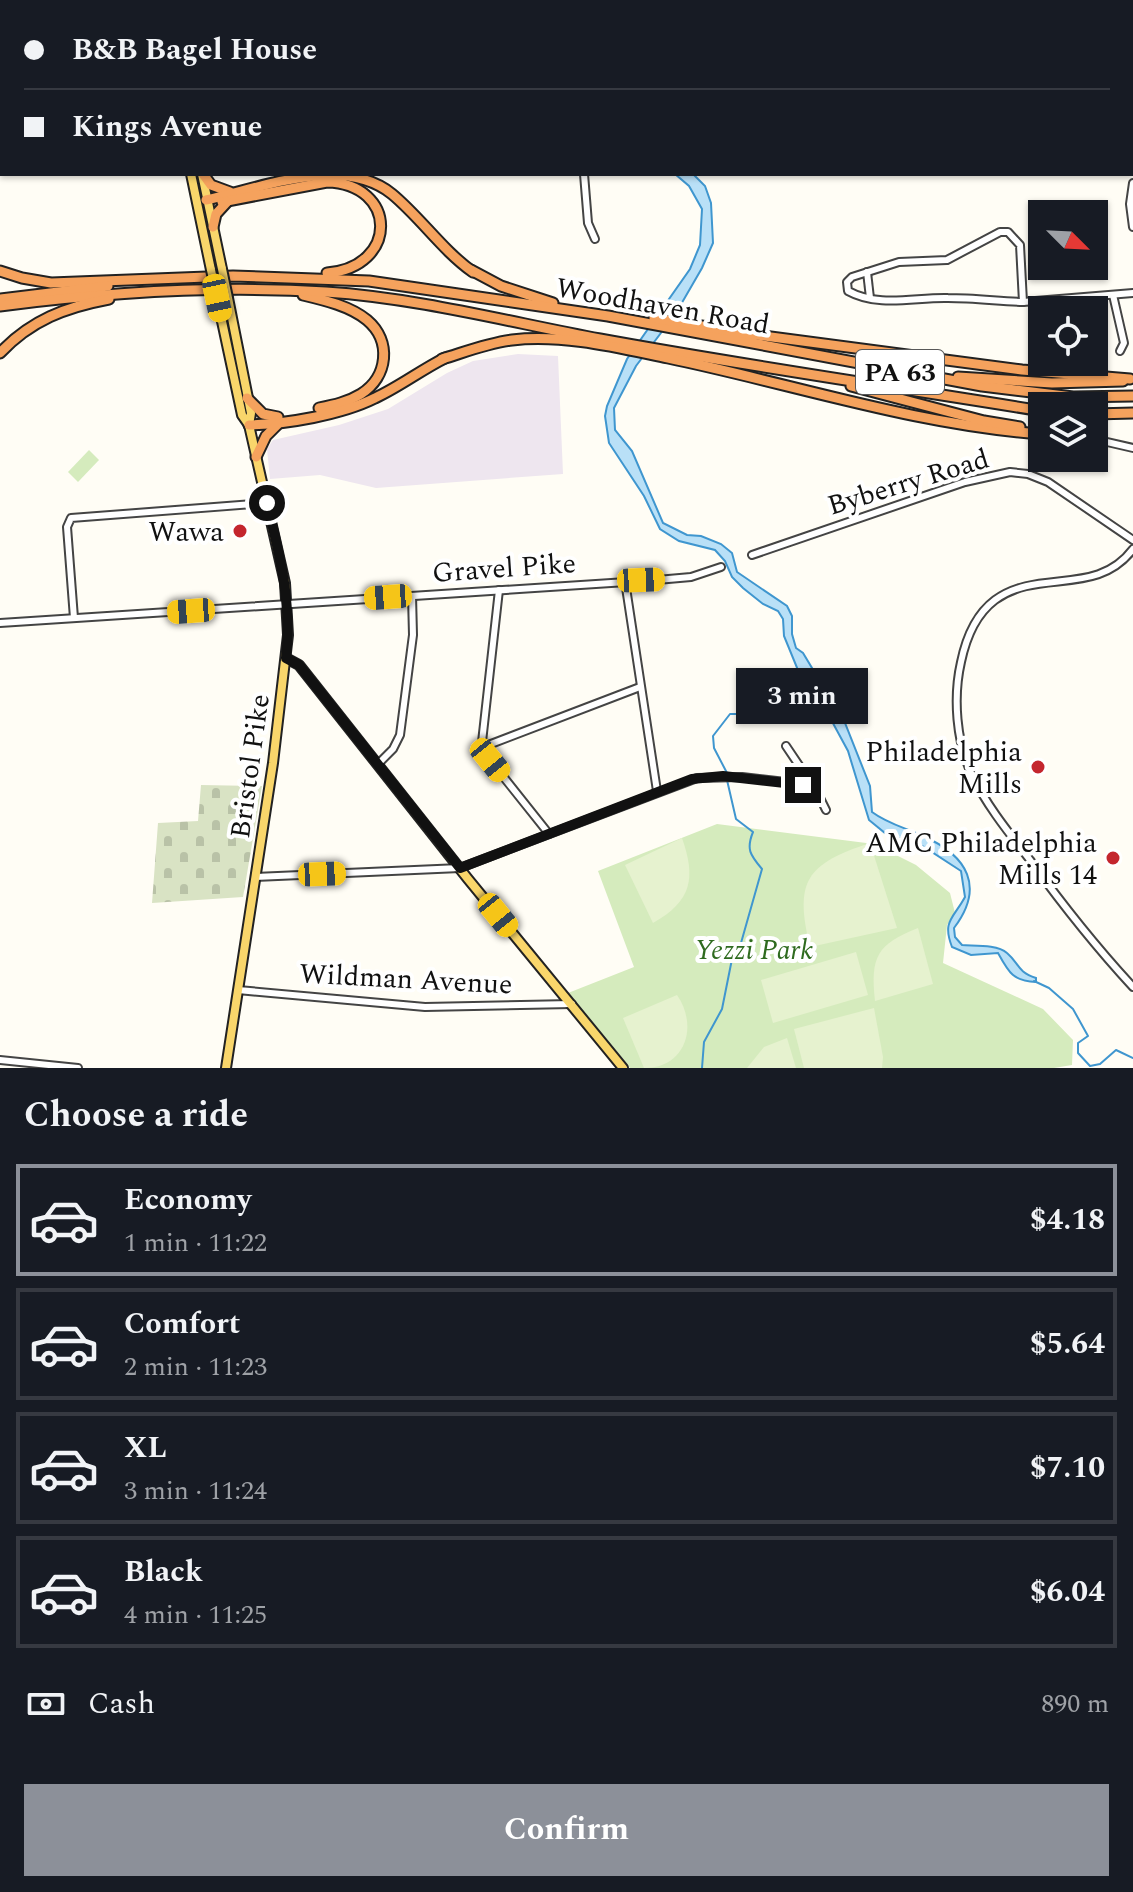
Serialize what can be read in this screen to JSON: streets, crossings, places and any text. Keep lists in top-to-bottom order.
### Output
{
  "streets": {
    "highway": ["Woodhaven Road", "PA 63"],
    "main road": ["Bristol Pike"],
    "street": ["Byberry Road", "Gravel Pike", "Wildman Avenue"]
  },
  "crossings": [
    ["Gravel Pike", "Bristol Pike"],
    ["Bristol Pike", "Wildman Avenue"]
  ],
  "parks": ["Yezzi Park"],
  "places": ["Wawa", "Philadelphia Mills", "AMC Philadelphia Mills 14"],
  "north": "bottom right",
  "page": {
    "banner": ["B&B Bagel House", "Kings Avenue"],
    "bubble": "3 min",
    "heading": "Choose a ride",
    "list": [
      {
        "name": "Economy",
        "note": "1 min · 11:22",
        "value": "$4.18"
      },
      {
        "name": "Comfort",
        "note": "2 min · 11:23",
        "value": "$5.64"
      },
      {
        "name": "XL",
        "note": "3 min · 11:24",
        "value": "$7.10"
      },
      {
        "name": "Black",
        "note": "4 min · 11:25",
        "value": "$6.04"
      }
    ],
    "pay": ["Cash", "890 m"],
    "buttons": "Confirm"
  }
}
